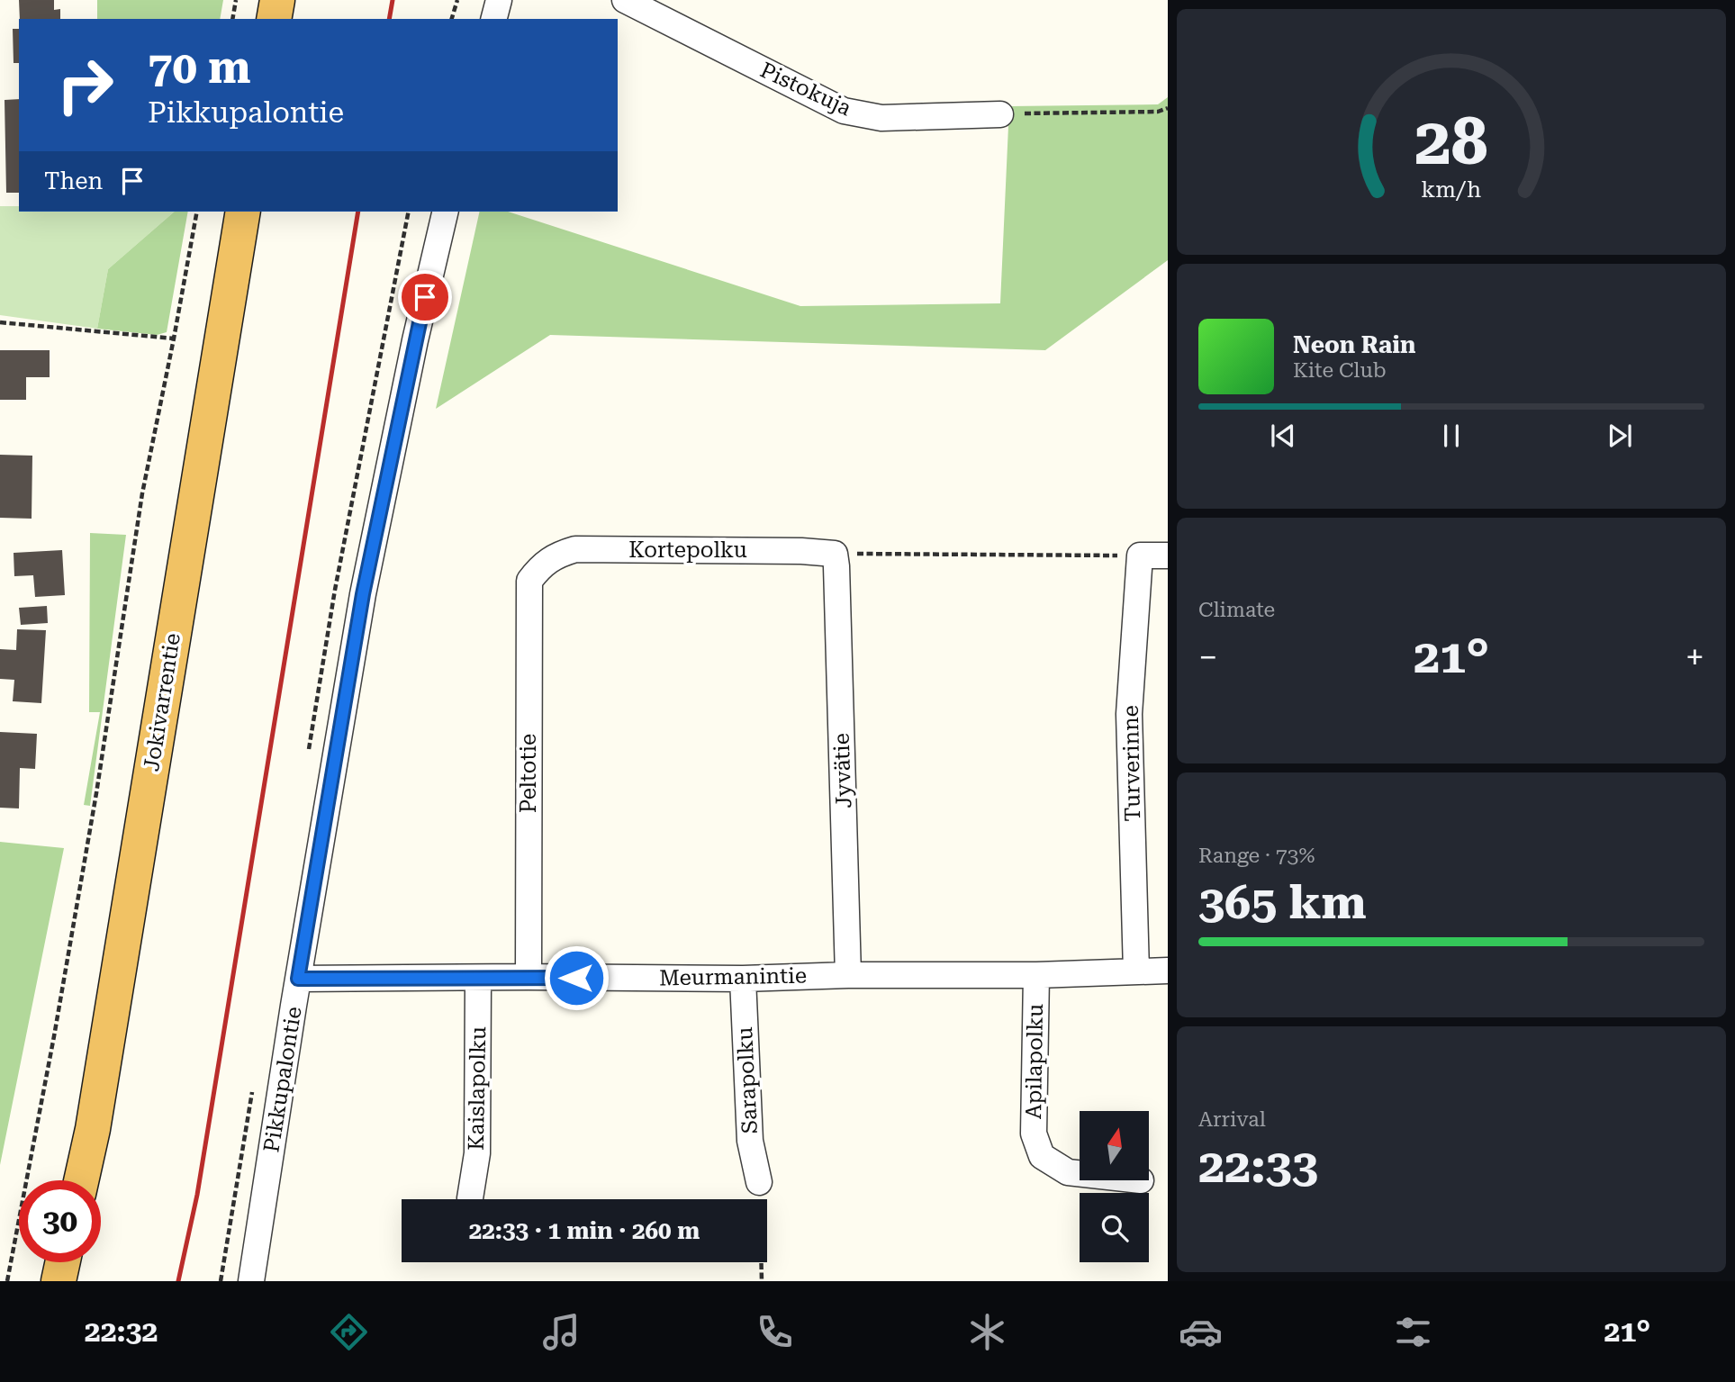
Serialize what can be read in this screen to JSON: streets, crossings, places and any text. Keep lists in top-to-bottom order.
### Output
{
  "streets": {
    "highway": ["Jokivarrentie"],
    "street": [
      "Pistokuja",
      "Kortepolku",
      "Turverinne",
      "Jyvätie",
      "Peltotie",
      "Meurmanintie",
      "Apilapolku",
      "Pikkupalontie",
      "Sarapolku",
      "Kaislapolku"
    ]
  },
  "crossings": [
    ["Kortepolku", "Jyvätie"],
    ["Kortepolku", "Peltotie"],
    ["Turverinne", "Meurmanintie"],
    ["Jyvätie", "Meurmanintie"],
    ["Peltotie", "Meurmanintie"],
    ["Meurmanintie", "Apilapolku"],
    ["Meurmanintie", "Pikkupalontie"],
    ["Meurmanintie", "Sarapolku"],
    ["Meurmanintie", "Kaislapolku"]
  ],
  "north": "top",
  "page": {
    "turn": ["70 m", "Pikkupalontie"],
    "then": "Then",
    "song": ["Neon Rain", "Kite Club"],
    "tile": [
      "Climate",
      ["Range · 73%", "365 km"],
      ["Arrival", "22:33"]
    ],
    "heat": ["−", "21°", "+"],
    "limit": "30",
    "trip": "22:33 · 1 min · 260 m",
    "tabs": ["22:32", "21°"],
    "gauge": ["28", "km/h"]
  }
}
